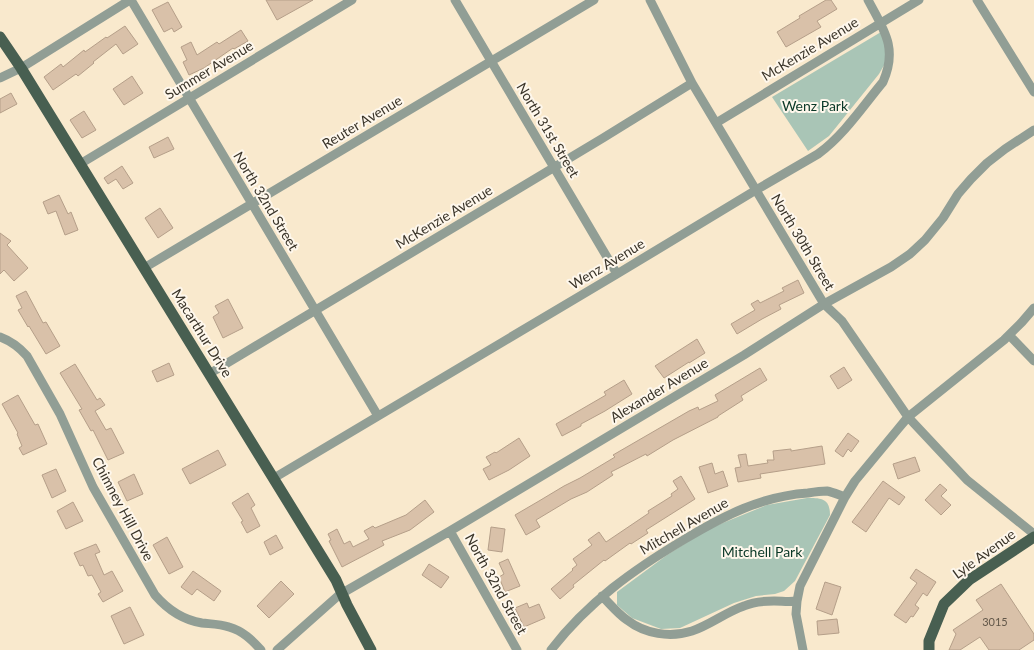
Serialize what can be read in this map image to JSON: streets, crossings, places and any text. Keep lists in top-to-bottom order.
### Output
{
  "streets": {
    "main road": ["Macarthur Drive", "Lyle Avenue"],
    "street": [
      "McKenzie Avenue",
      "Summer Avenue",
      "Reuter Avenue",
      "North 31st Street",
      "North 32nd Street",
      "North 30th Street",
      "Wenz Avenue",
      "Alexander Avenue",
      "Chimney Hill Drive",
      "Mitchell Avenue"
    ]
  },
  "crossings": [
    ["McKenzie Avenue", "North 31st Street"],
    ["McKenzie Avenue", "North 32nd Street"],
    ["McKenzie Avenue", "North 30th Street"],
    ["McKenzie Avenue", "Wenz Avenue"],
    ["McKenzie Avenue", "Macarthur Drive"],
    ["Summer Avenue", "North 32nd Street"],
    ["Summer Avenue", "Macarthur Drive"],
    ["Reuter Avenue", "North 31st Street"],
    ["Reuter Avenue", "North 32nd Street"],
    ["Reuter Avenue", "Macarthur Drive"],
    ["North 31st Street", "Wenz Avenue"],
    ["North 32nd Street", "Wenz Avenue"],
    ["North 32nd Street", "Alexander Avenue"],
    ["North 30th Street", "Wenz Avenue"],
    ["North 30th Street", "Alexander Avenue"],
    ["North 30th Street", "Lyle Avenue"],
    ["Wenz Avenue", "Macarthur Drive"],
    ["Macarthur Drive", "Alexander Avenue"]
  ],
  "parks": ["Wenz Park", "Mitchell Park"],
  "house_numbers": ["3015"]
}
